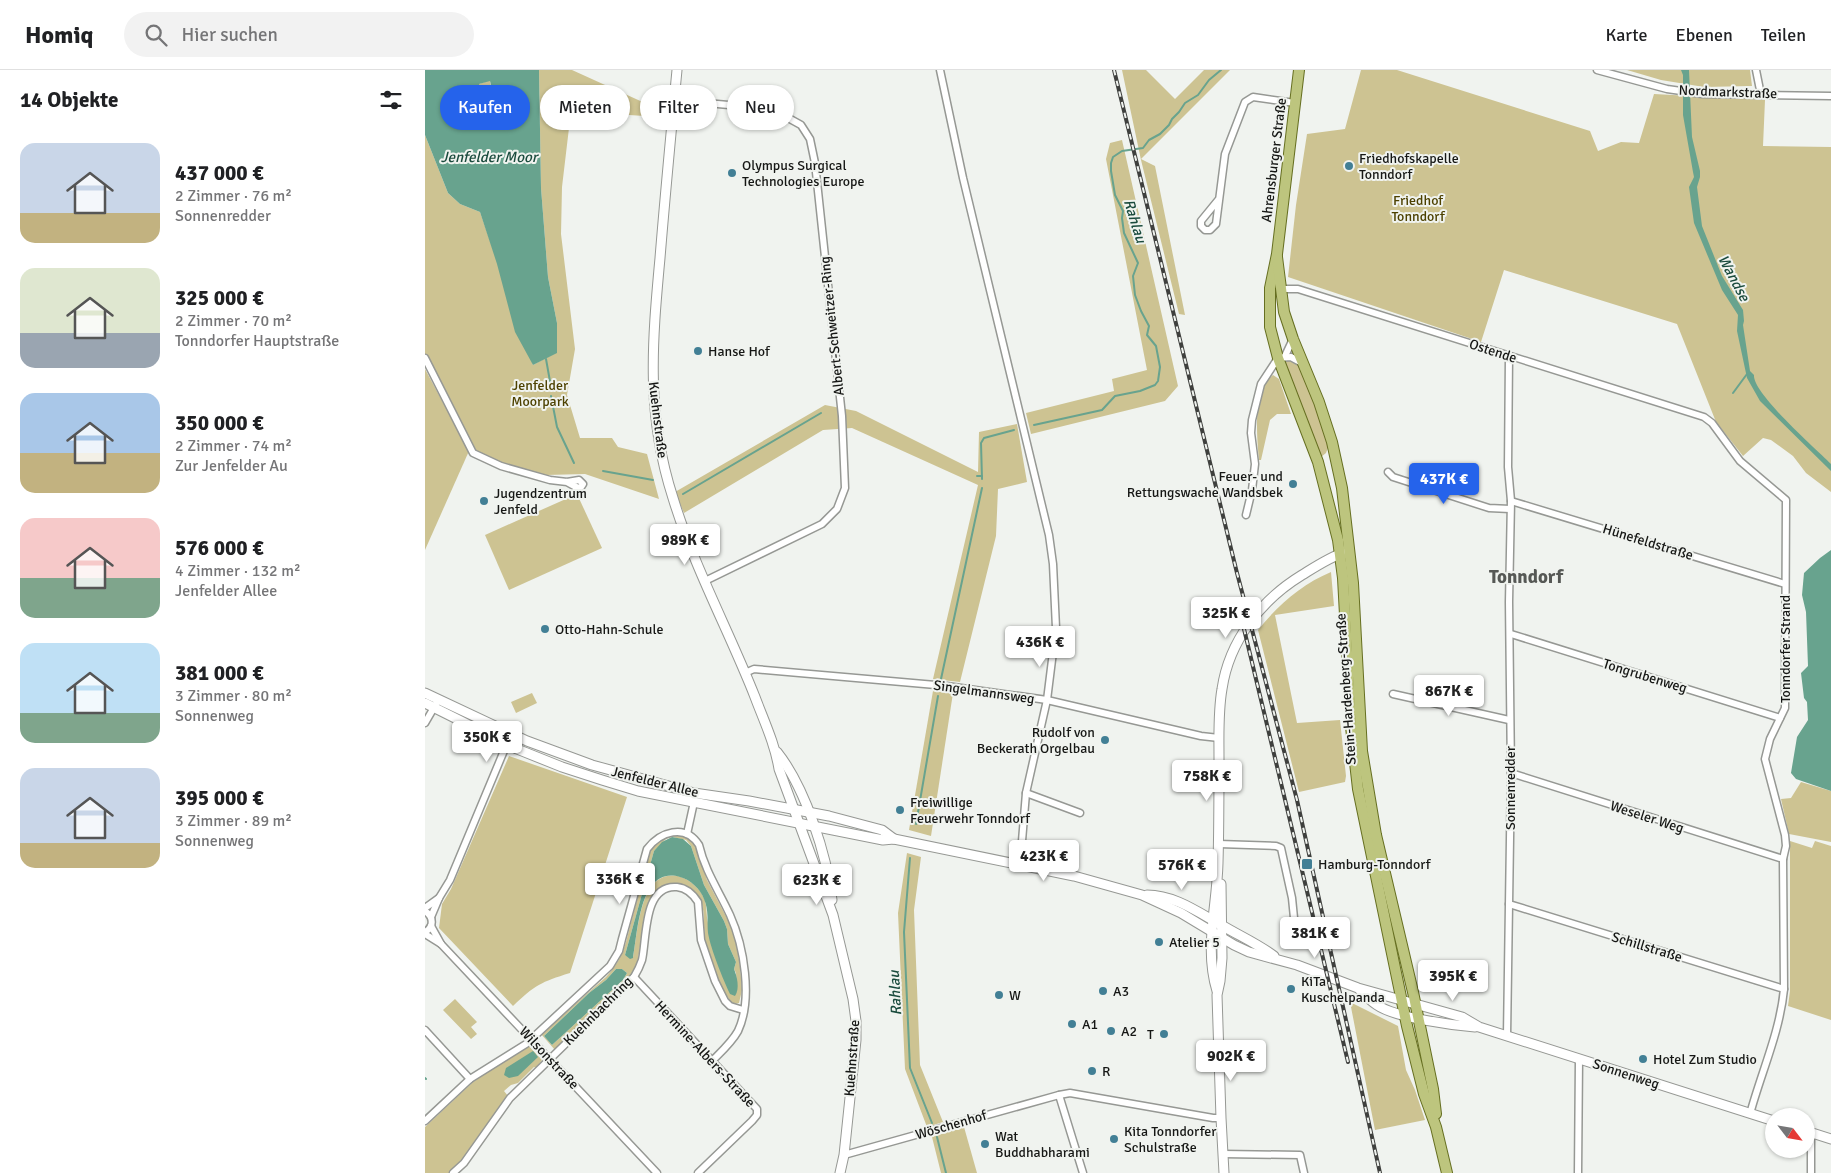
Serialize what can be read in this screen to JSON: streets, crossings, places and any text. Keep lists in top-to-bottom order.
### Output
{
  "streets": {
    "main road": [
      "Ahrensburger Straße",
      "Kuehnstraße",
      "Stein-Hardenberg-Straße",
      "Jenfelder Allee",
      "Sonnenweg"
    ],
    "street": [
      "Nordmarkstraße",
      "Albert-Schweitzer-Ring",
      "Ostende",
      "Hünefeldstraße",
      "Tonndorfer Strand",
      "Tongrubenweg",
      "Singelmannsweg",
      "Sonnenredder",
      "Weseler Weg",
      "Schillstraße",
      "Kuehnbachring",
      "Hermine-Albers-Straße",
      "Wilsonstraße",
      "Wöschenhof"
    ]
  },
  "crossings": [
    ["Ahrensburger Straße", "Stein-Hardenberg-Straße"],
    ["Albert-Schweitzer-Ring", "Kuehnstraße"],
    ["Ostende", "Tonndorfer Strand"],
    ["Ostende", "Stein-Hardenberg-Straße"],
    ["Ostende", "Sonnenredder"],
    ["Kuehnstraße", "Singelmannsweg"],
    ["Kuehnstraße", "Jenfelder Allee"],
    ["Kuehnstraße", "Wöschenhof"],
    ["Hünefeldstraße", "Tonndorfer Strand"],
    ["Hünefeldstraße", "Sonnenredder"],
    ["Tonndorfer Strand", "Tongrubenweg"],
    ["Tonndorfer Strand", "Weseler Weg"],
    ["Tonndorfer Strand", "Schillstraße"],
    ["Tonndorfer Strand", "Sonnenweg"],
    ["Tongrubenweg", "Sonnenredder"],
    ["Stein-Hardenberg-Straße", "Sonnenweg"],
    ["Jenfelder Allee", "Sonnenweg"],
    ["Sonnenredder", "Weseler Weg"],
    ["Sonnenredder", "Schillstraße"],
    ["Sonnenredder", "Sonnenweg"],
    ["Kuehnbachring", "Hermine-Albers-Straße"],
    ["Kuehnbachring", "Wilsonstraße"]
  ],
  "districts": ["Tonndorf"],
  "water": ["Jenfelder Moor", "Rahlau", "Wandse"],
  "parks": ["Friedhof Tonndorf", "Jenfelder Moorpark"],
  "places": {
    "other": [
      "Friedhofskapelle Tonndorf",
      "Olympus Surgical Technologies Europe",
      "Hanse Hof",
      "Feuer- und Rettungswache Wandsbek",
      "Jugendzentrum Jenfeld",
      "Otto-Hahn-Schule",
      "Rudolf von Beckerath Orgelbau",
      "Freiwillige Feuerwehr Tonndorf",
      "Atelier 5",
      "KiTa Kuschelpanda",
      "A3",
      "W",
      "A1",
      "A2",
      "T",
      "Hotel Zum Studio",
      "R",
      "Kita Tonndorfer Schulstraße",
      "Wat Buddhabharami"
    ],
    "transit": ["Hamburg-Tonndorf"]
  },
  "north": "bottom right",
  "page": {
    "header": "Homiq",
    "search": "Hier suchen",
    "nav": ["Karte", "Ebenen", "Teilen"],
    "heading": "14 Objekte",
    "chip": [
      "Kaufen",
      "Mieten",
      "Filter",
      "Neu"
    ],
    "list": [
      {
        "name": "437 000 €",
        "note": "2 Zimmer · 76 m² · Sonnenredder"
      },
      {
        "name": "325 000 €",
        "note": "2 Zimmer · 70 m² · Tonndorfer Hauptstraße"
      },
      {
        "name": "350 000 €",
        "note": "2 Zimmer · 74 m² · Zur Jenfelder Au"
      },
      {
        "name": "576 000 €",
        "note": "4 Zimmer · 132 m² · Jenfelder Allee"
      },
      {
        "name": "381 000 €",
        "note": "3 Zimmer · 80 m² · Sonnenweg"
      },
      {
        "name": "395 000 €",
        "note": "3 Zimmer · 89 m² · Sonnenweg"
      }
    ],
    "price": [
      "437K €",
      "989K €",
      "325K €",
      "436K €",
      "867K €",
      "350K €",
      "758K €",
      "423K €",
      "576K €",
      "336K €",
      "623K €",
      "381K €",
      "395K €",
      "902K €"
    ]
  }
}
